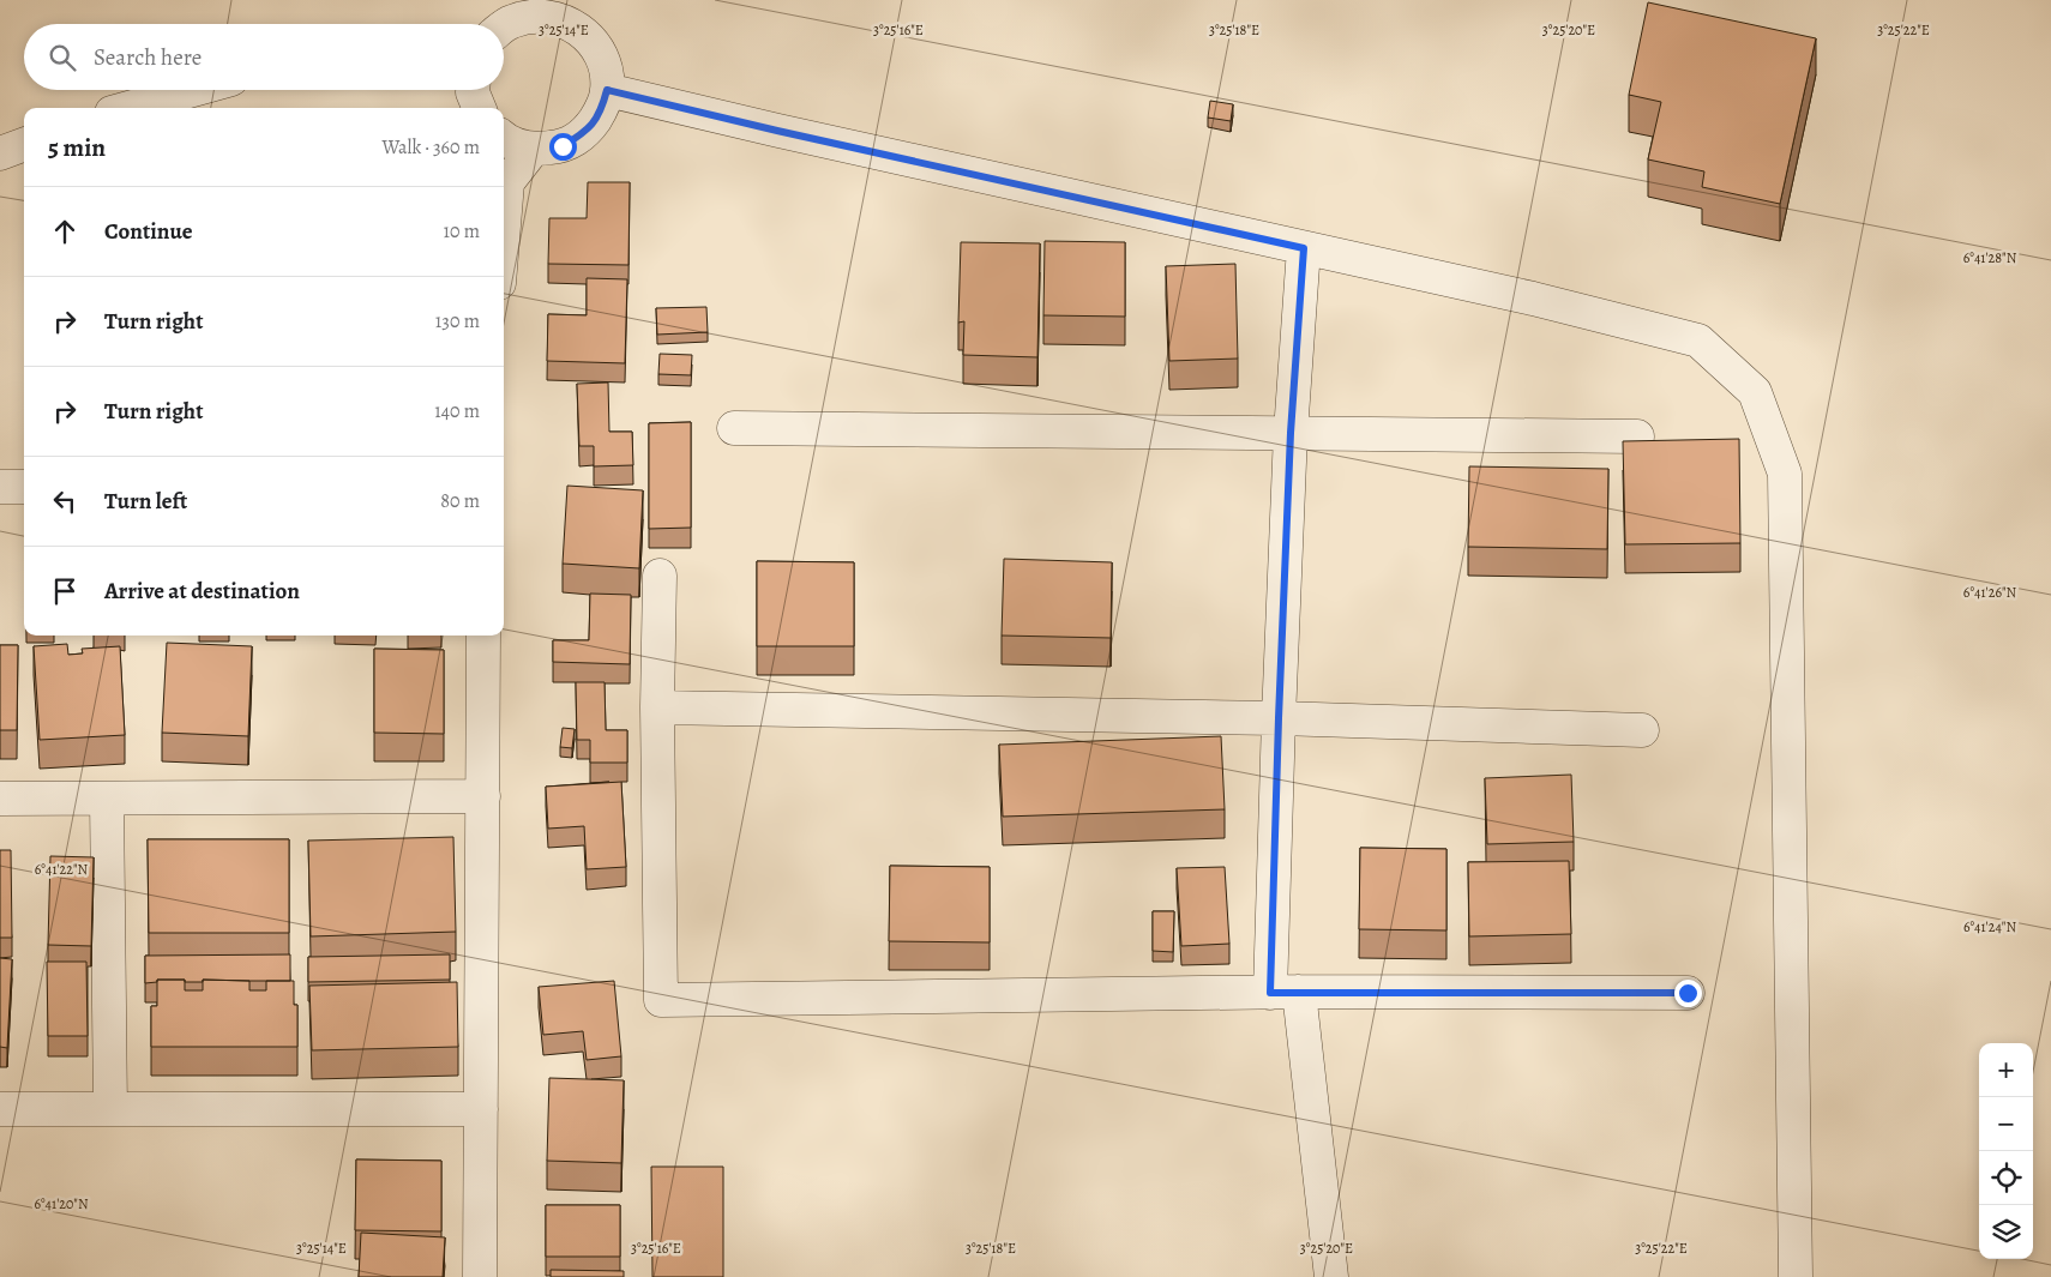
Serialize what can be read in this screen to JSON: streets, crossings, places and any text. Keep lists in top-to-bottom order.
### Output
{
  "page": {
    "search": "Search here",
    "heading": ["5 min", "Walk · 360 m"],
    "list": [
      ["Continue", "10 m"],
      ["Turn right", "130 m"],
      ["Turn right", "140 m"],
      ["Turn left", "80 m"],
      "Arrive at destination"
    ],
    "map_buttons": ["+", "−"]
  },
  "coordinates": [
    "3°25'14\"E",
    "3°25'16\"E",
    "3°25'18\"E",
    "3°25'20\"E",
    "3°25'22\"E",
    "6°41'28\"N",
    "6°41'26\"N",
    "6°41'22\"N",
    "6°41'24\"N",
    "6°41'20\"N"
  ]
}
